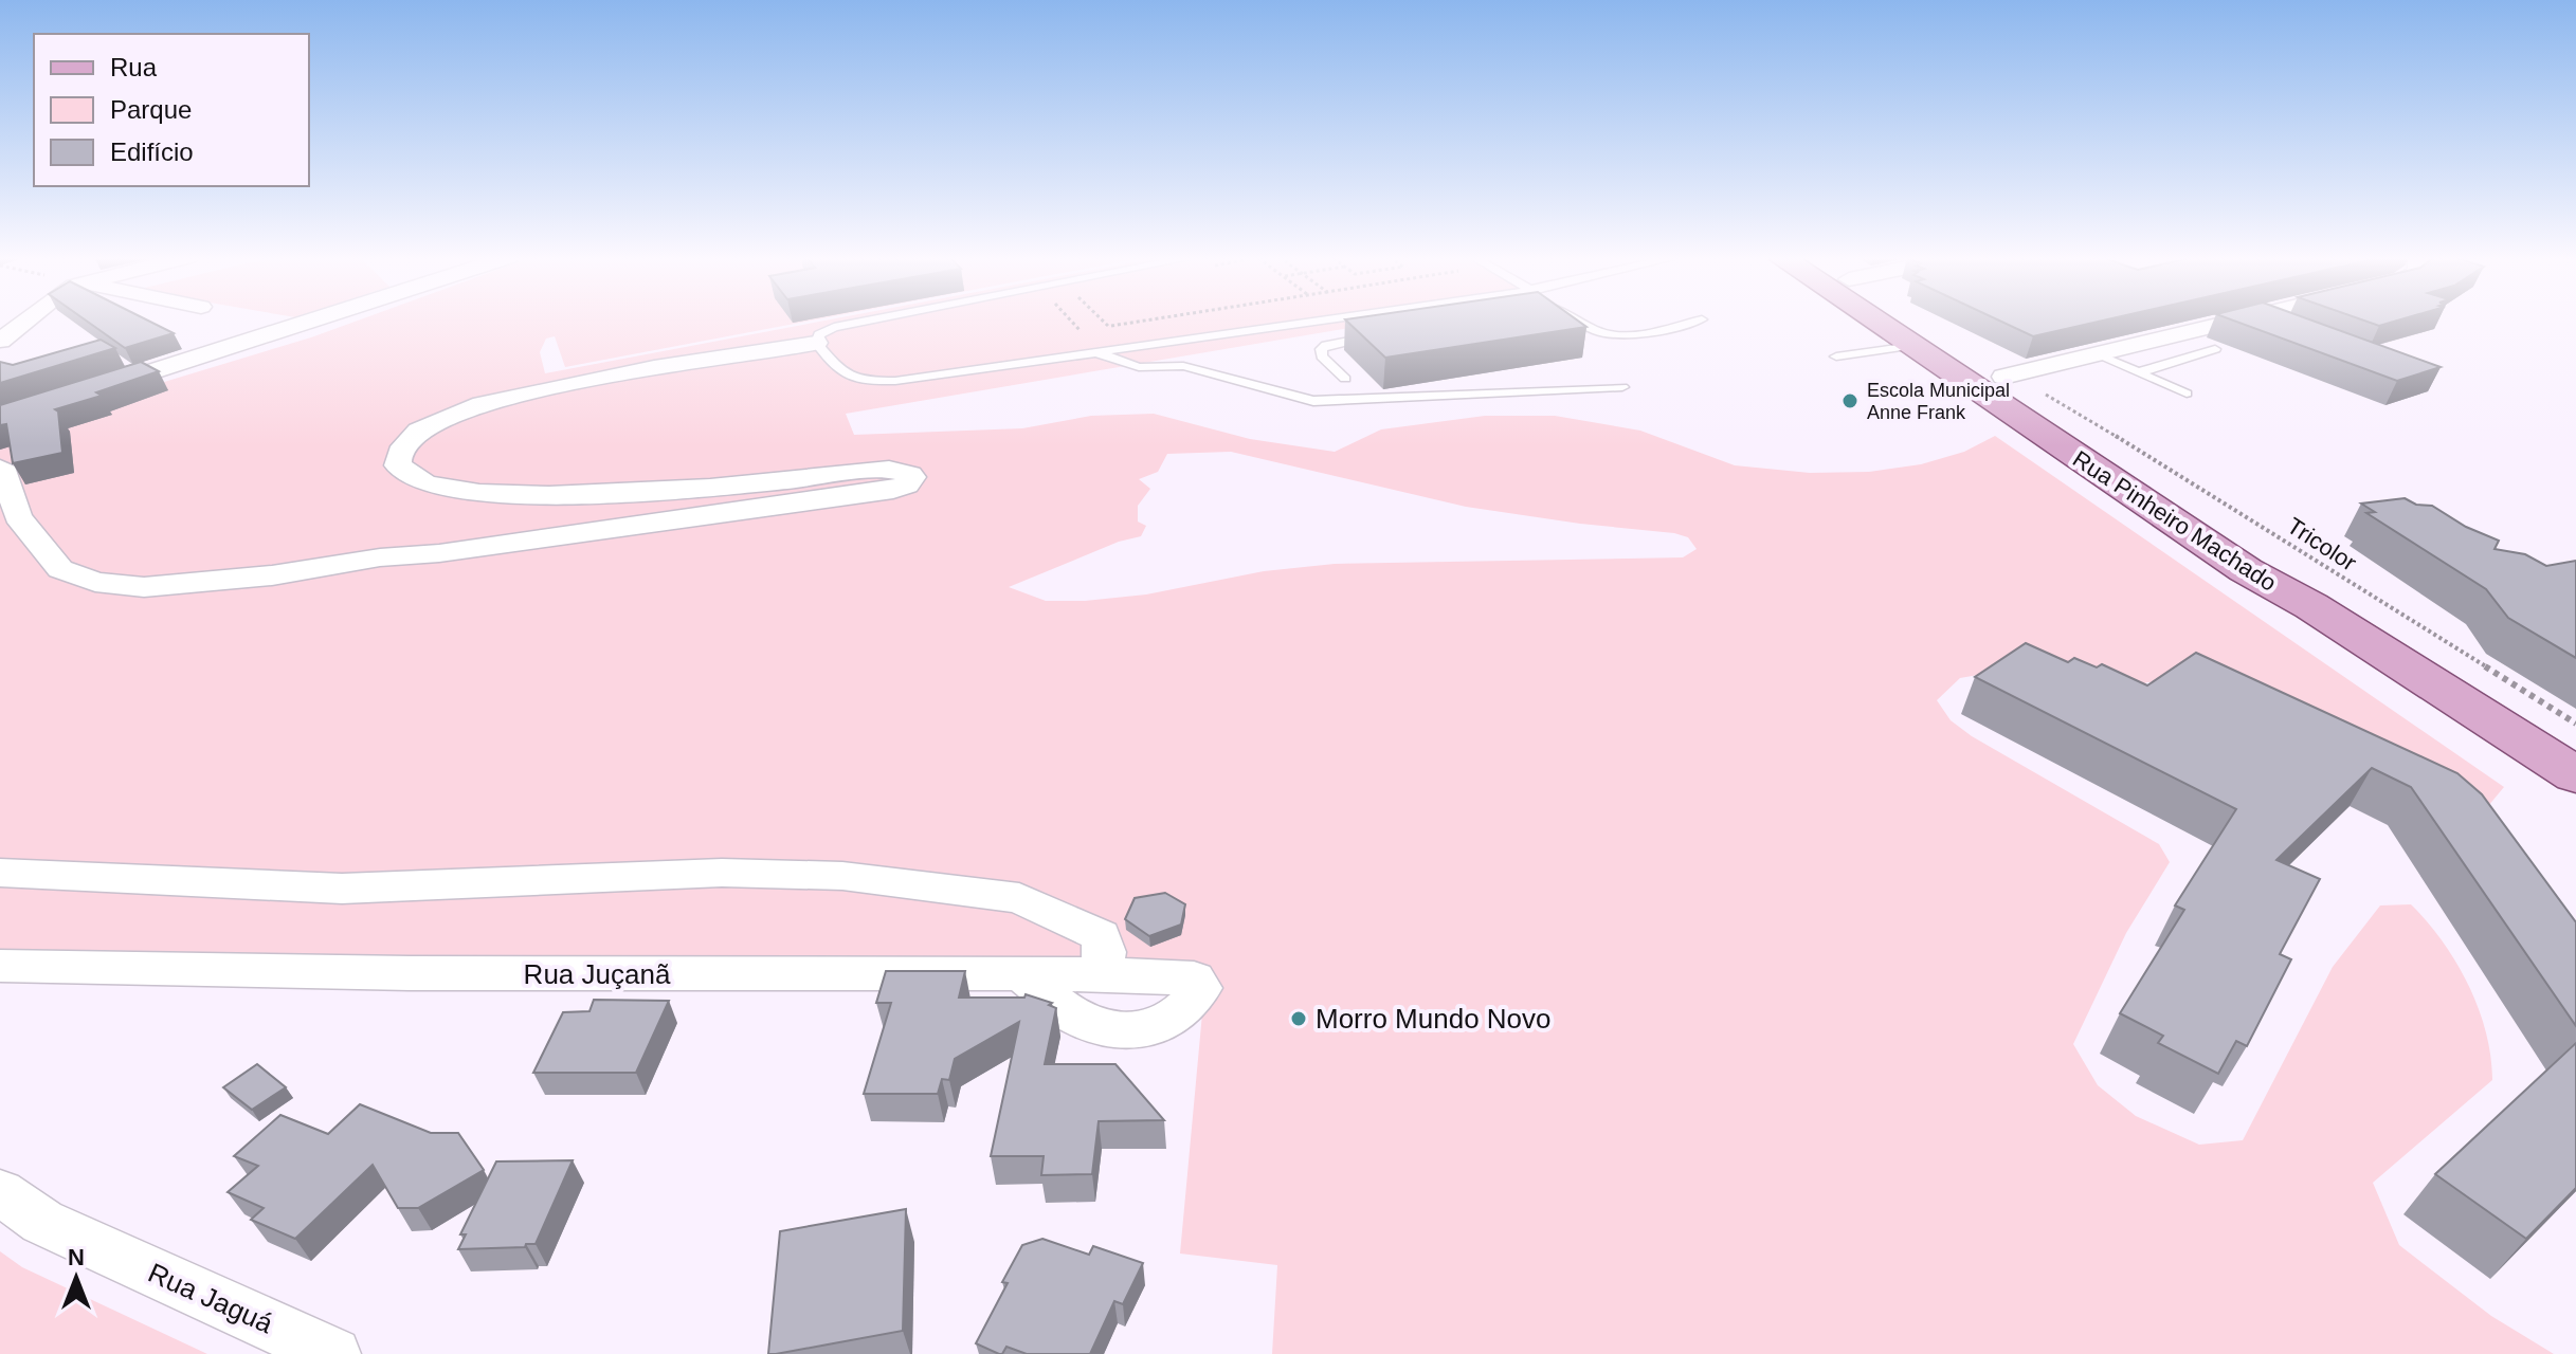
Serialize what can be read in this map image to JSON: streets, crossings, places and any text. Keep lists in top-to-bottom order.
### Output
{
  "streets": {
    "main road": ["Rua Pinheiro Machado"],
    "street": ["Rua Juçanã", "Rua Jaguá"],
    "path": ["Tricolor"]
  },
  "places": ["Escola Municipal Anne Frank", "Morro Mundo Novo"],
  "legend": ["Rua", "Parque", "Edifício"],
  "north": "top"
}
